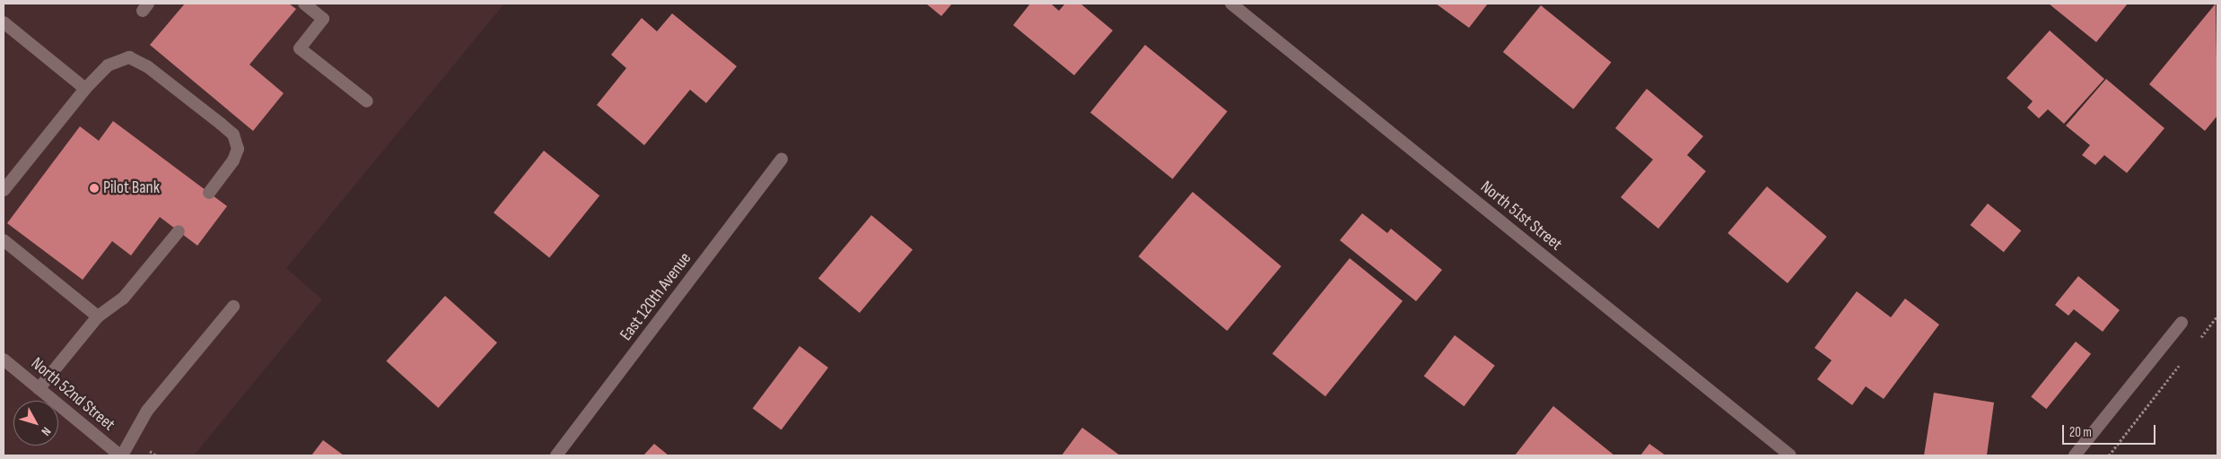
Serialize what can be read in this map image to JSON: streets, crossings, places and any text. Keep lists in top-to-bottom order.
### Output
{
  "streets": {
    "street": ["North 51st Street", "East 120th Avenue", "North 52nd Street"]
  },
  "places": ["Pilot Bank"],
  "scale_bar": "20 m",
  "north": "bottom right"
}
